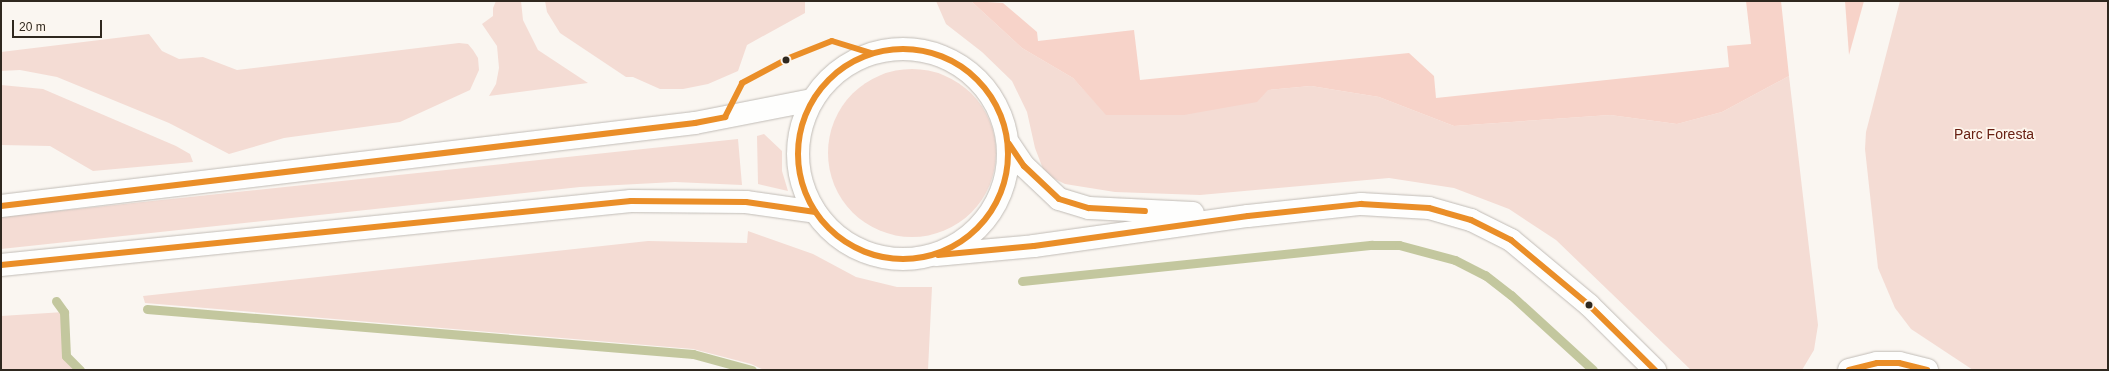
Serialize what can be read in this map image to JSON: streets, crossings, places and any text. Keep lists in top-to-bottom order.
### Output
{
  "parks": ["Parc Foresta"],
  "scale_bar": "20 m"
}
